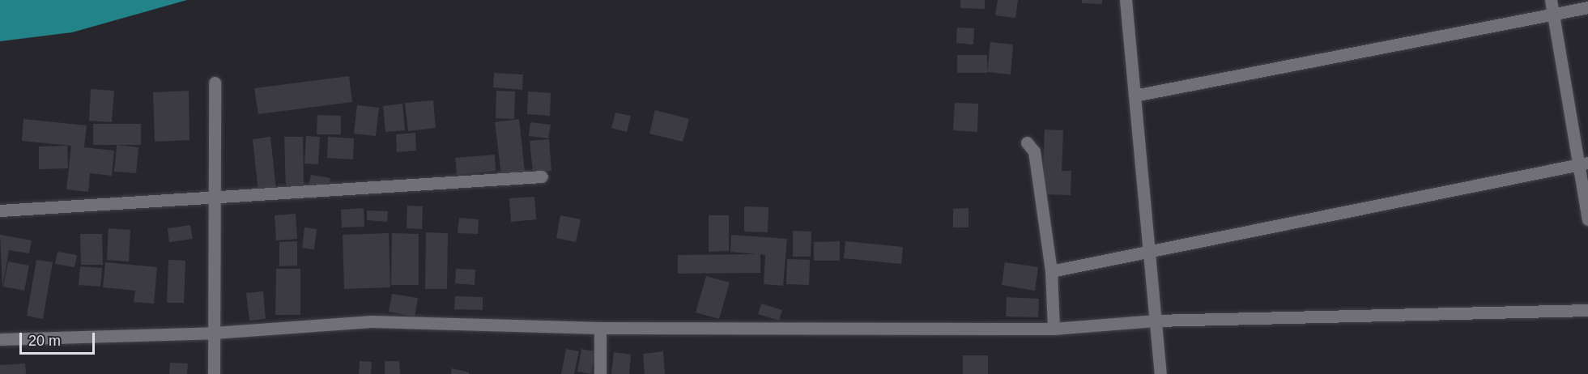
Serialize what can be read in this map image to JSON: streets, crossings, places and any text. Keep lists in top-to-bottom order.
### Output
{
  "scale_bar": "20 m"
}
